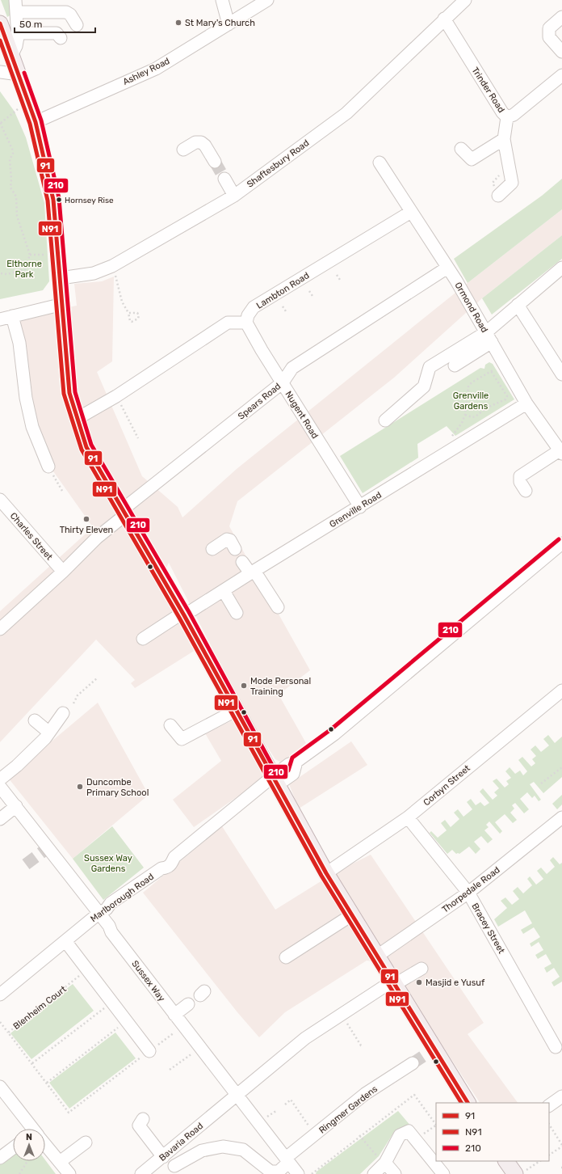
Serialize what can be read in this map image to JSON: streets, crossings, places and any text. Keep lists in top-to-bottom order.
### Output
{
  "streets": {
    "street": [
      "Ashley Road",
      "Trinder Road",
      "Shaftesbury Road",
      "Lambton Road",
      "Ormond Road",
      "Spears Road",
      "Nugent Road",
      "Grenville Road",
      "Charles Street",
      "Corbyn Street",
      "Thorpedale Road",
      "Marlborough Road",
      "Bracey Street",
      "Sussex Way",
      "Ringmer Gardens",
      "Bavaria Road"
    ],
    "path": ["Blenheim Court"]
  },
  "crossings": [
    ["Trinder Road", "Shaftesbury Road"],
    ["Lambton Road", "Ormond Road"],
    ["Lambton Road", "Nugent Road"],
    ["Ormond Road", "Spears Road"],
    ["Ormond Road", "Grenville Road"],
    ["Spears Road", "Nugent Road"],
    ["Spears Road", "Charles Street"],
    ["Nugent Road", "Grenville Road"],
    ["Corbyn Street", "Bracey Street"],
    ["Thorpedale Road", "Bracey Street"],
    ["Marlborough Road", "Sussex Way"],
    ["Sussex Way", "Blenheim Court"],
    ["Sussex Way", "Ringmer Gardens"],
    ["Sussex Way", "Bavaria Road"]
  ],
  "parks": ["Elthorne Park", "Grenville Gardens", "Sussex Way Gardens"],
  "places": [
    "St Mary's Church",
    "Hornsey Rise",
    "Thirty Eleven",
    "Mode Personal Training",
    "Duncombe Primary School",
    "Masjid e Yusuf"
  ],
  "lines": ["transit line 91", "transit line N91", "transit line 210"],
  "legend": ["91", "N91", "210"],
  "scale_bar": "50 m",
  "north": "top"
}
